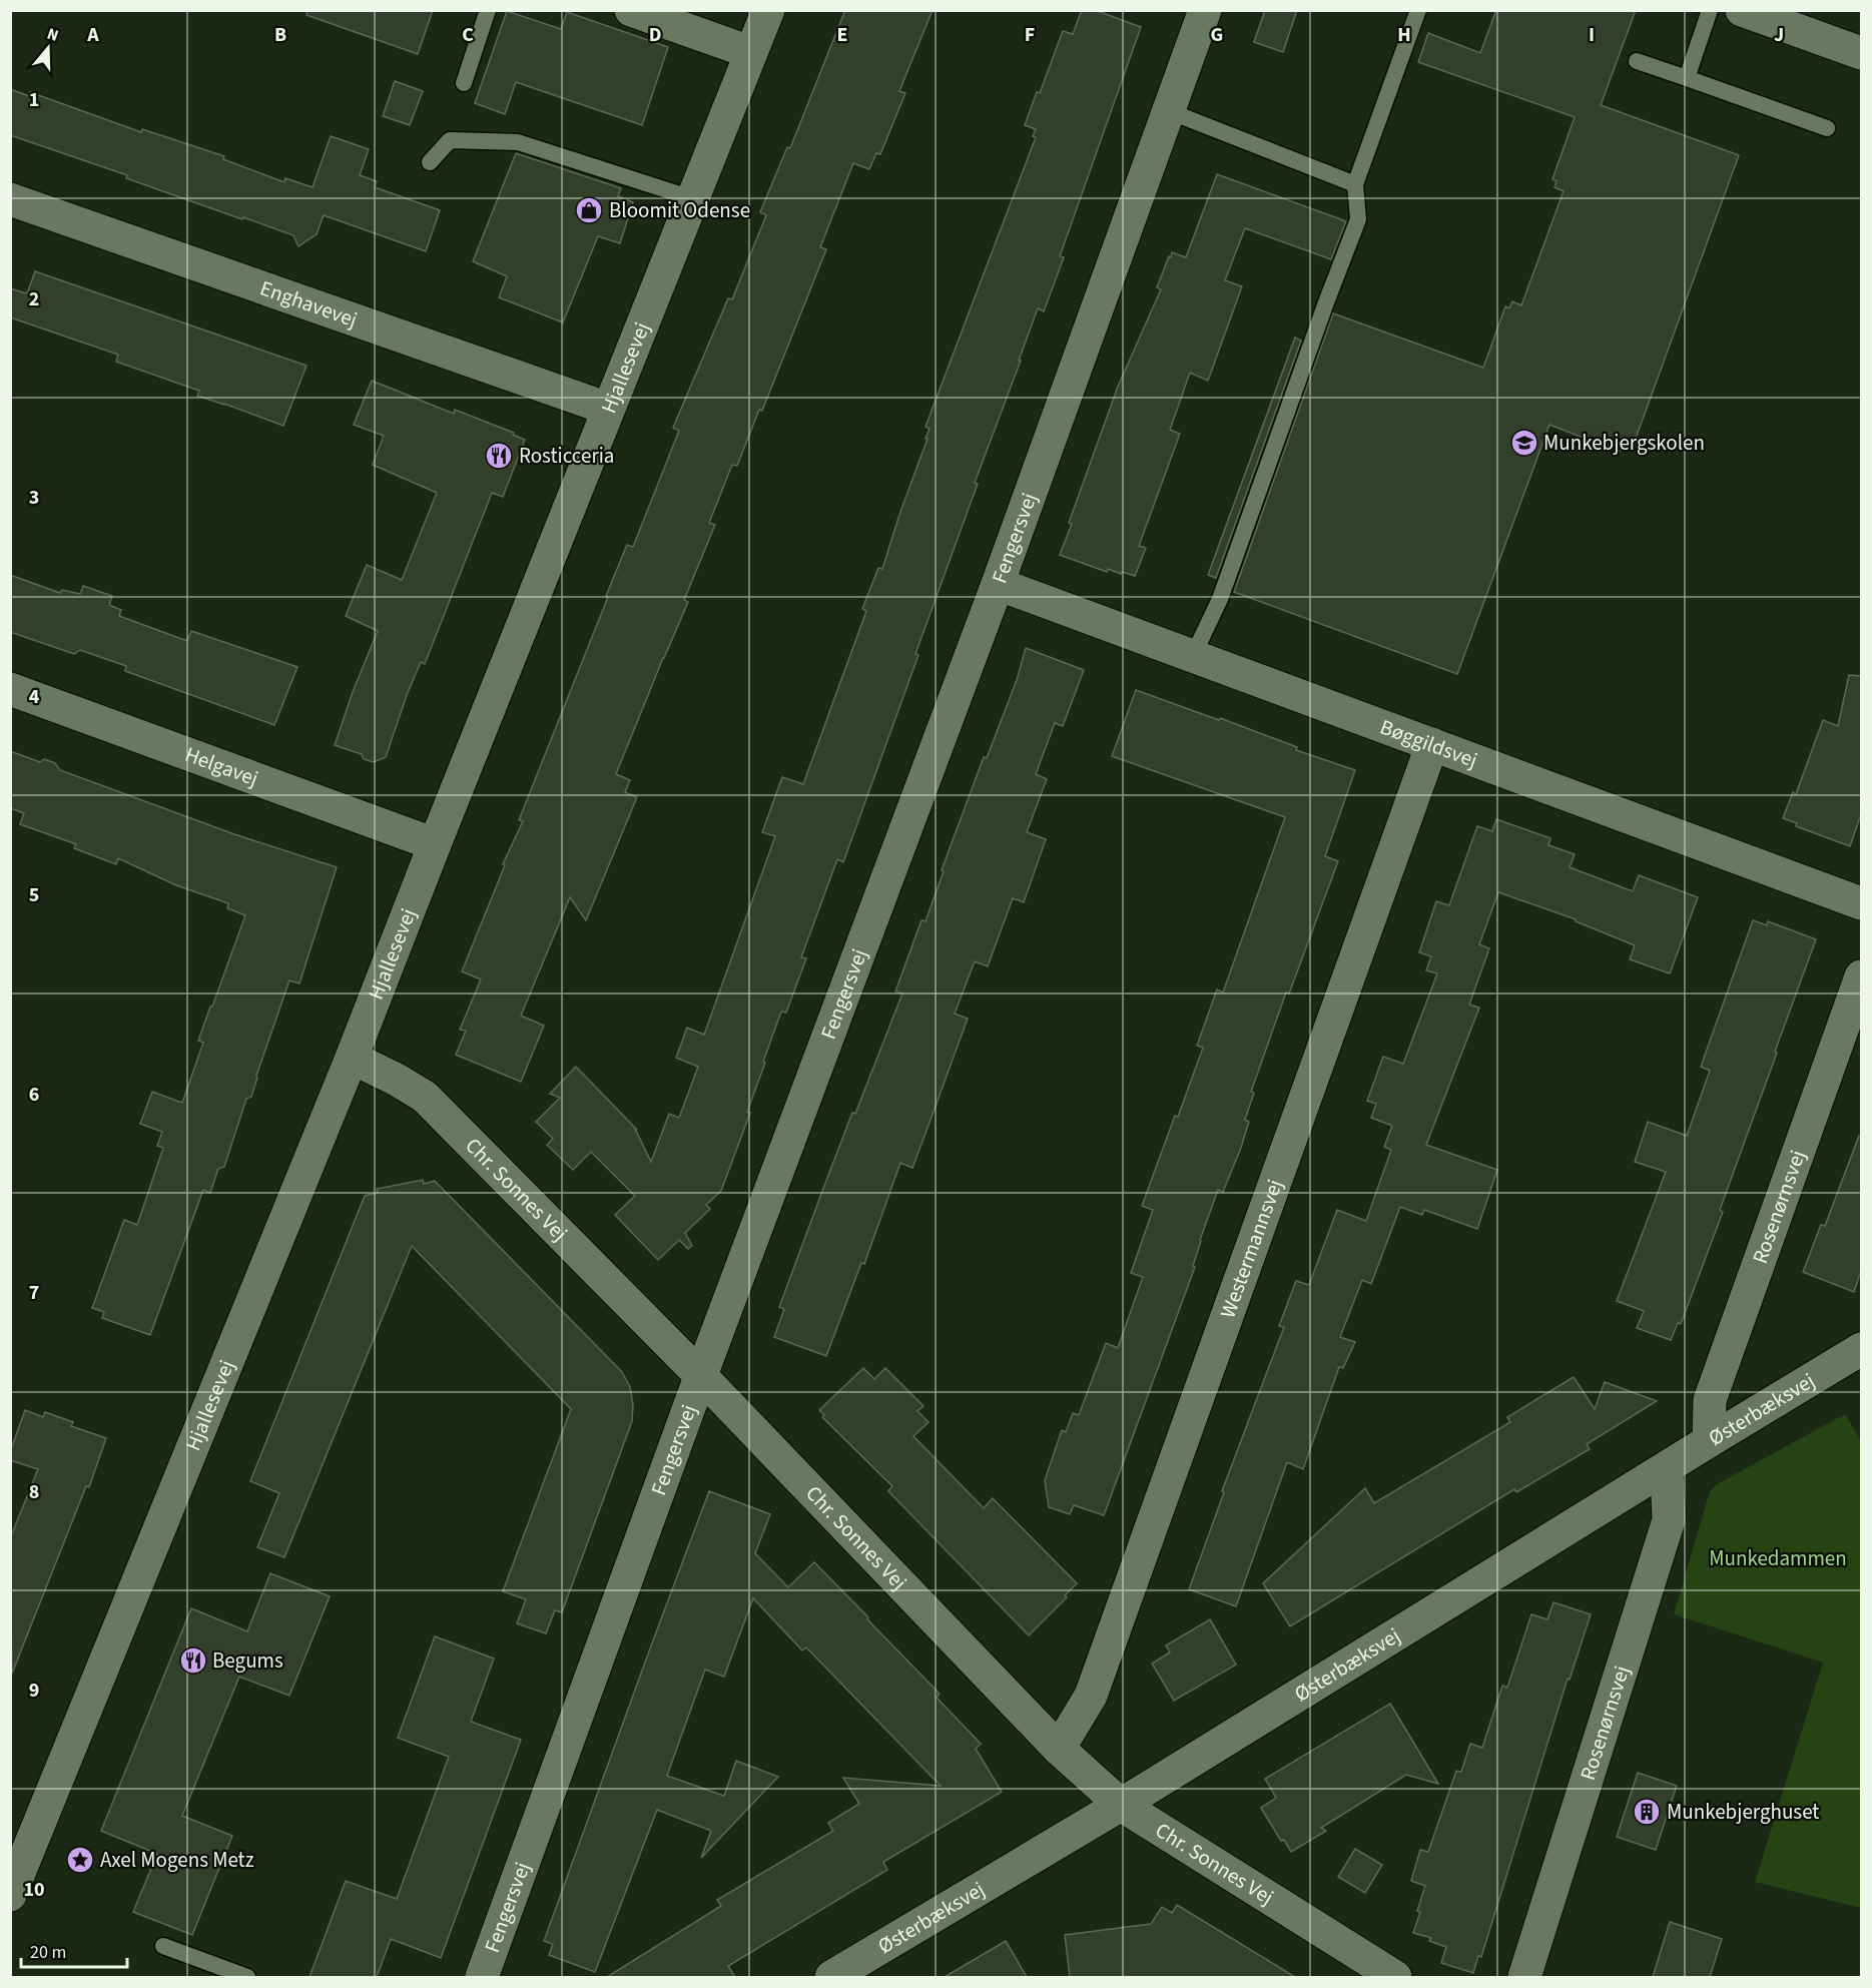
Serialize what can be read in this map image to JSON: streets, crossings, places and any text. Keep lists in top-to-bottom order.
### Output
{
  "streets": {
    "street": [
      "Enghavevej",
      "Hjallesevej",
      "Fengersvej",
      "Bøggildsvej",
      "Helgavej",
      "Chr. Sonnes Vej",
      "Rosenørnsvej",
      "Westermannsvej",
      "Østerbæksvej"
    ]
  },
  "crossings": [
    ["Enghavevej", "Hjallesevej"],
    ["Hjallesevej", "Helgavej"],
    ["Hjallesevej", "Chr. Sonnes Vej"],
    ["Fengersvej", "Bøggildsvej"],
    ["Fengersvej", "Chr. Sonnes Vej"],
    ["Bøggildsvej", "Westermannsvej"],
    ["Chr. Sonnes Vej", "Westermannsvej"],
    ["Chr. Sonnes Vej", "Østerbæksvej"],
    ["Rosenørnsvej", "Østerbæksvej"]
  ],
  "parks": ["Munkedammen"],
  "places": {
    "shop": ["Bloomit Odense"],
    "school or university": ["Munkebjergskolen"],
    "restaurant": ["Rosticceria", "Begums"],
    "building": ["Munkebjerghuset"],
    "place": ["Axel Mogens Metz"]
  },
  "scale_bar": "20 m",
  "north": "top",
  "grid": {
    "columns": [
      "A",
      "B",
      "C",
      "D",
      "E",
      "F",
      "G",
      "H",
      "I",
      "J"
    ],
    "rows": [
      "1",
      "2",
      "3",
      "4",
      "5",
      "6",
      "7",
      "8",
      "9",
      "10"
    ]
  }
}
